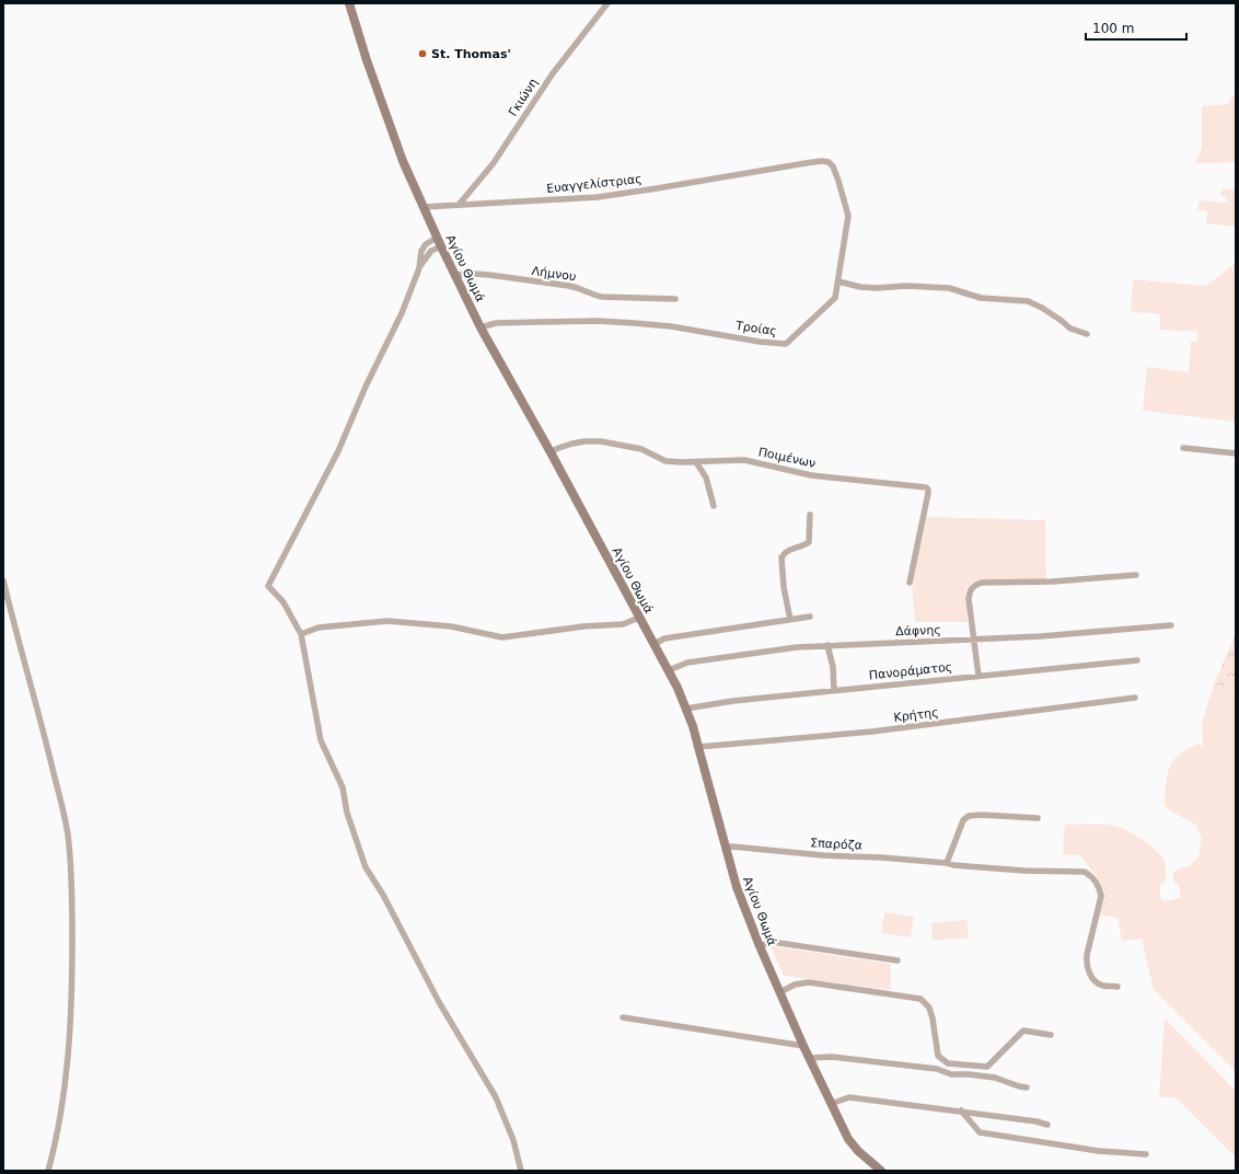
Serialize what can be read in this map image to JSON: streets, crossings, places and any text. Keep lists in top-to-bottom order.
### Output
{
  "streets": {
    "main road": ["Αγίου Θωμά"],
    "street": [
      "Γκιώνη",
      "Ευαγγελίστριας",
      "Λήμνου",
      "Τροίας",
      "Ποιμένων",
      "Δάφνης",
      "Πανοράματος",
      "Κρήτης",
      "Σπαρόζα"
    ]
  },
  "crossings": [
    ["Γκιώνη", "Ευαγγελίστριας"],
    ["Ευαγγελίστριας", "Αγίου Θωμά"],
    ["Ευαγγελίστριας", "Τροίας"],
    ["Αγίου Θωμά", "Λήμνου"],
    ["Αγίου Θωμά", "Τροίας"],
    ["Αγίου Θωμά", "Ποιμένων"],
    ["Αγίου Θωμά", "Δάφνης"],
    ["Αγίου Θωμά", "Πανοράματος"],
    ["Αγίου Θωμά", "Κρήτης"],
    ["Αγίου Θωμά", "Σπαρόζα"]
  ],
  "places": ["St. Thomas'"],
  "scale_bar": "100 m"
}
